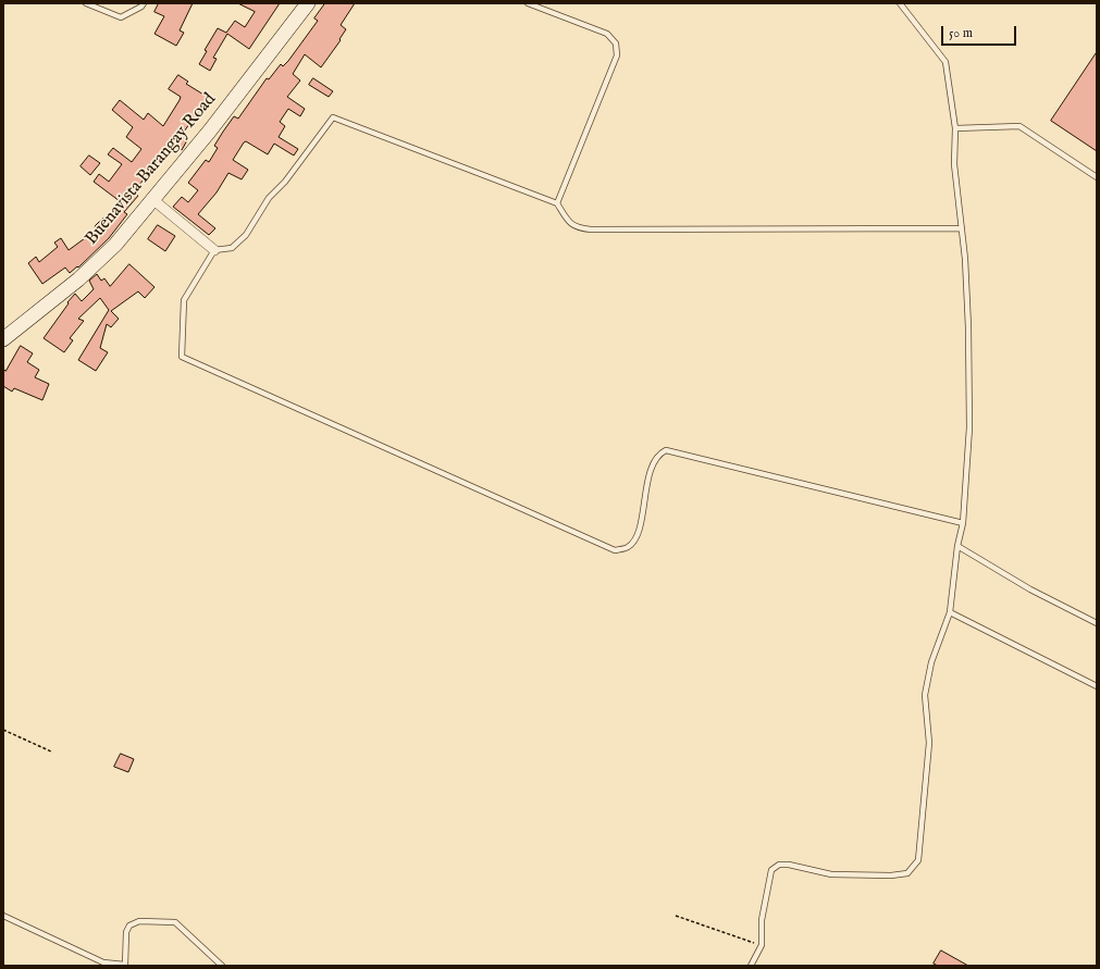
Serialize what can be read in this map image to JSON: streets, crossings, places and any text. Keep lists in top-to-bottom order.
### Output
{
  "streets": {
    "street": ["Buenavista Barangay Road"]
  },
  "scale_bar": "50 m"
}
